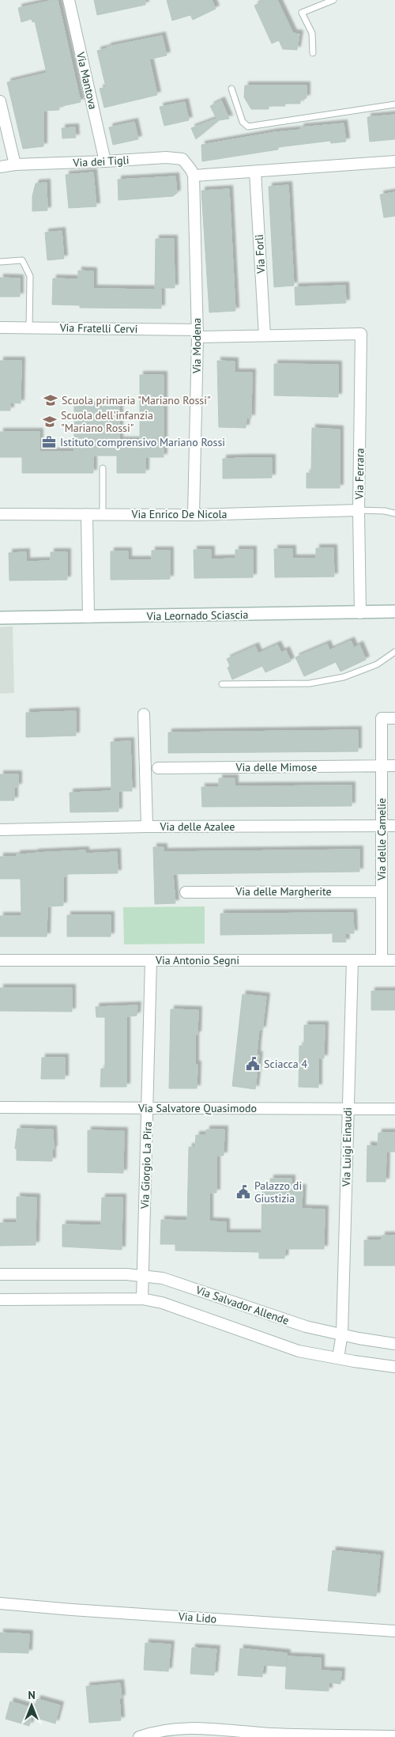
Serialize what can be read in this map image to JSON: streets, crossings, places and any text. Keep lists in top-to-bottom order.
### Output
{
  "streets": {
    "street": [
      "Via Mantova",
      "Via dei Tigli",
      "Via Forlì",
      "Via Fratelli Cervi",
      "Via Modena",
      "Via Ferrara",
      "Via Enrico De Nicola",
      "Via Leornado Sciascia",
      "Via delle Mimose",
      "Via delle Azalee",
      "Via delle Camelie",
      "Via delle Margherite",
      "Via Antonio Segni",
      "Via Salvatore Quasimodo",
      "Via Luigi Einaudi",
      "Via Giorgio La Pira",
      "Via Salvador Allende",
      "Via Lido"
    ]
  },
  "crossings": [
    ["Via Mantova", "Via dei Tigli"],
    ["Via dei Tigli", "Via Modena"],
    ["Via Forlì", "Via Fratelli Cervi"],
    ["Via Fratelli Cervi", "Via Modena"],
    ["Via Fratelli Cervi", "Via Ferrara"],
    ["Via Modena", "Via Enrico De Nicola"],
    ["Via Ferrara", "Via Enrico De Nicola"],
    ["Via Ferrara", "Via Leornado Sciascia"],
    ["Via delle Mimose", "Via delle Camelie"],
    ["Via delle Azalee", "Via delle Camelie"],
    ["Via delle Camelie", "Via delle Margherite"],
    ["Via delle Camelie", "Via Antonio Segni"],
    ["Via Antonio Segni", "Via Luigi Einaudi"],
    ["Via Antonio Segni", "Via Giorgio La Pira"],
    ["Via Salvatore Quasimodo", "Via Luigi Einaudi"],
    ["Via Salvatore Quasimodo", "Via Giorgio La Pira"],
    ["Via Luigi Einaudi", "Via Salvador Allende"],
    ["Via Giorgio La Pira", "Via Salvador Allende"]
  ],
  "places": {
    "school or university": ["Scuola primaria \"Mariano Rossi\"", "Scuola dell'infanzia \"Mariano Rossi\""],
    "office": ["Istituto comprensivo Mariano Rossi"],
    "public building": ["Sciacca 4", "Palazzo di Giustizia"]
  },
  "north": "top"
}
